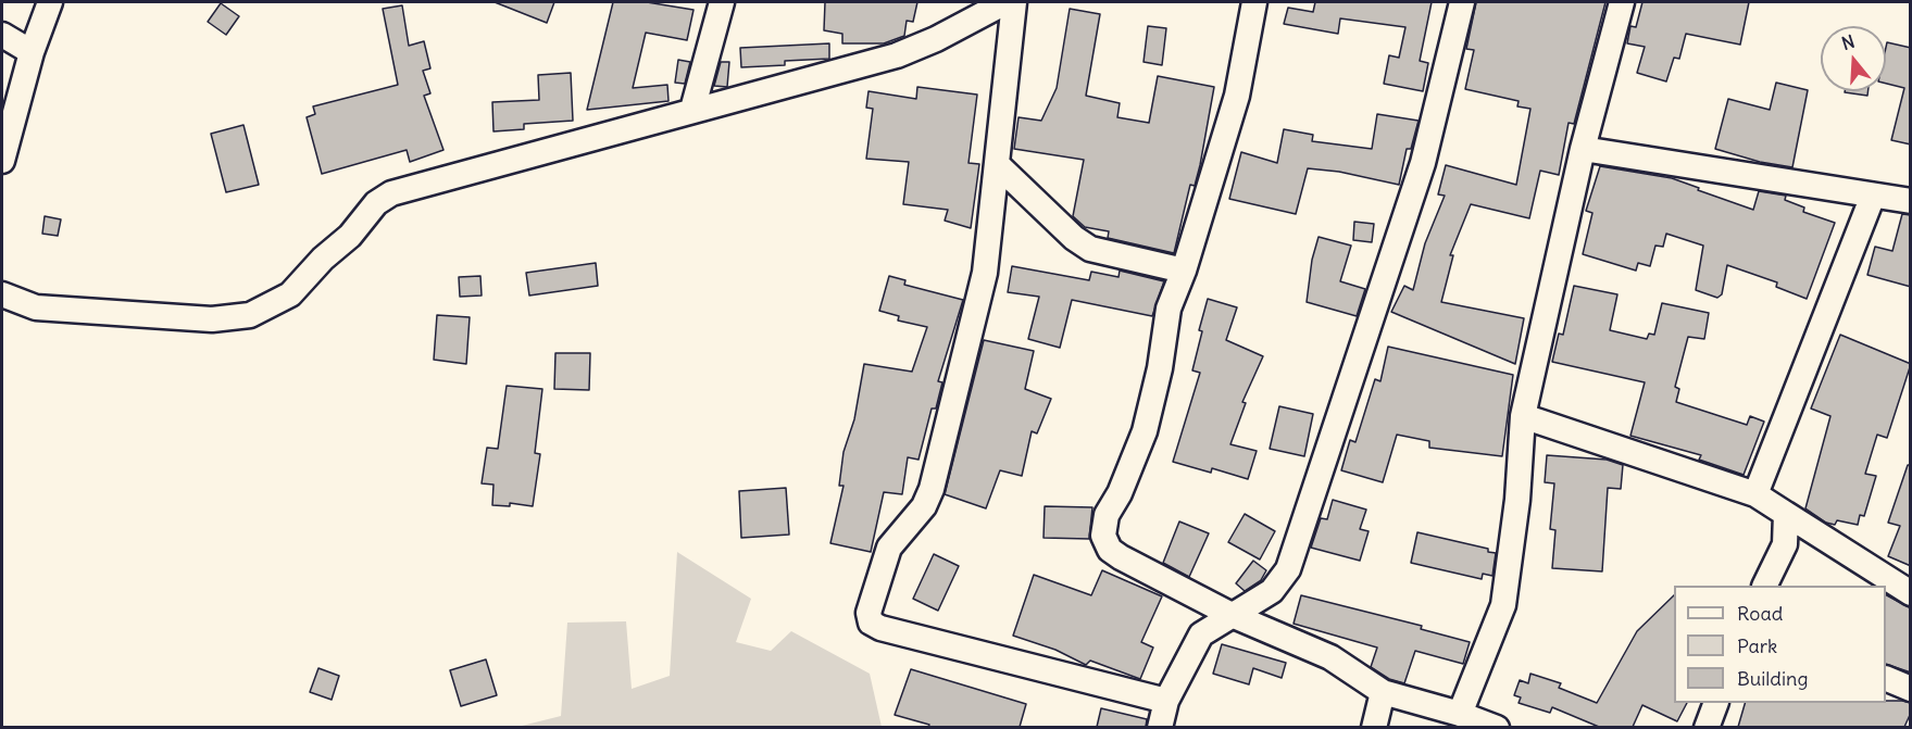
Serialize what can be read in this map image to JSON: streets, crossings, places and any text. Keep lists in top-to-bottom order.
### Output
{
  "legend": ["Road", "Park", "Building"],
  "north": "top"
}
